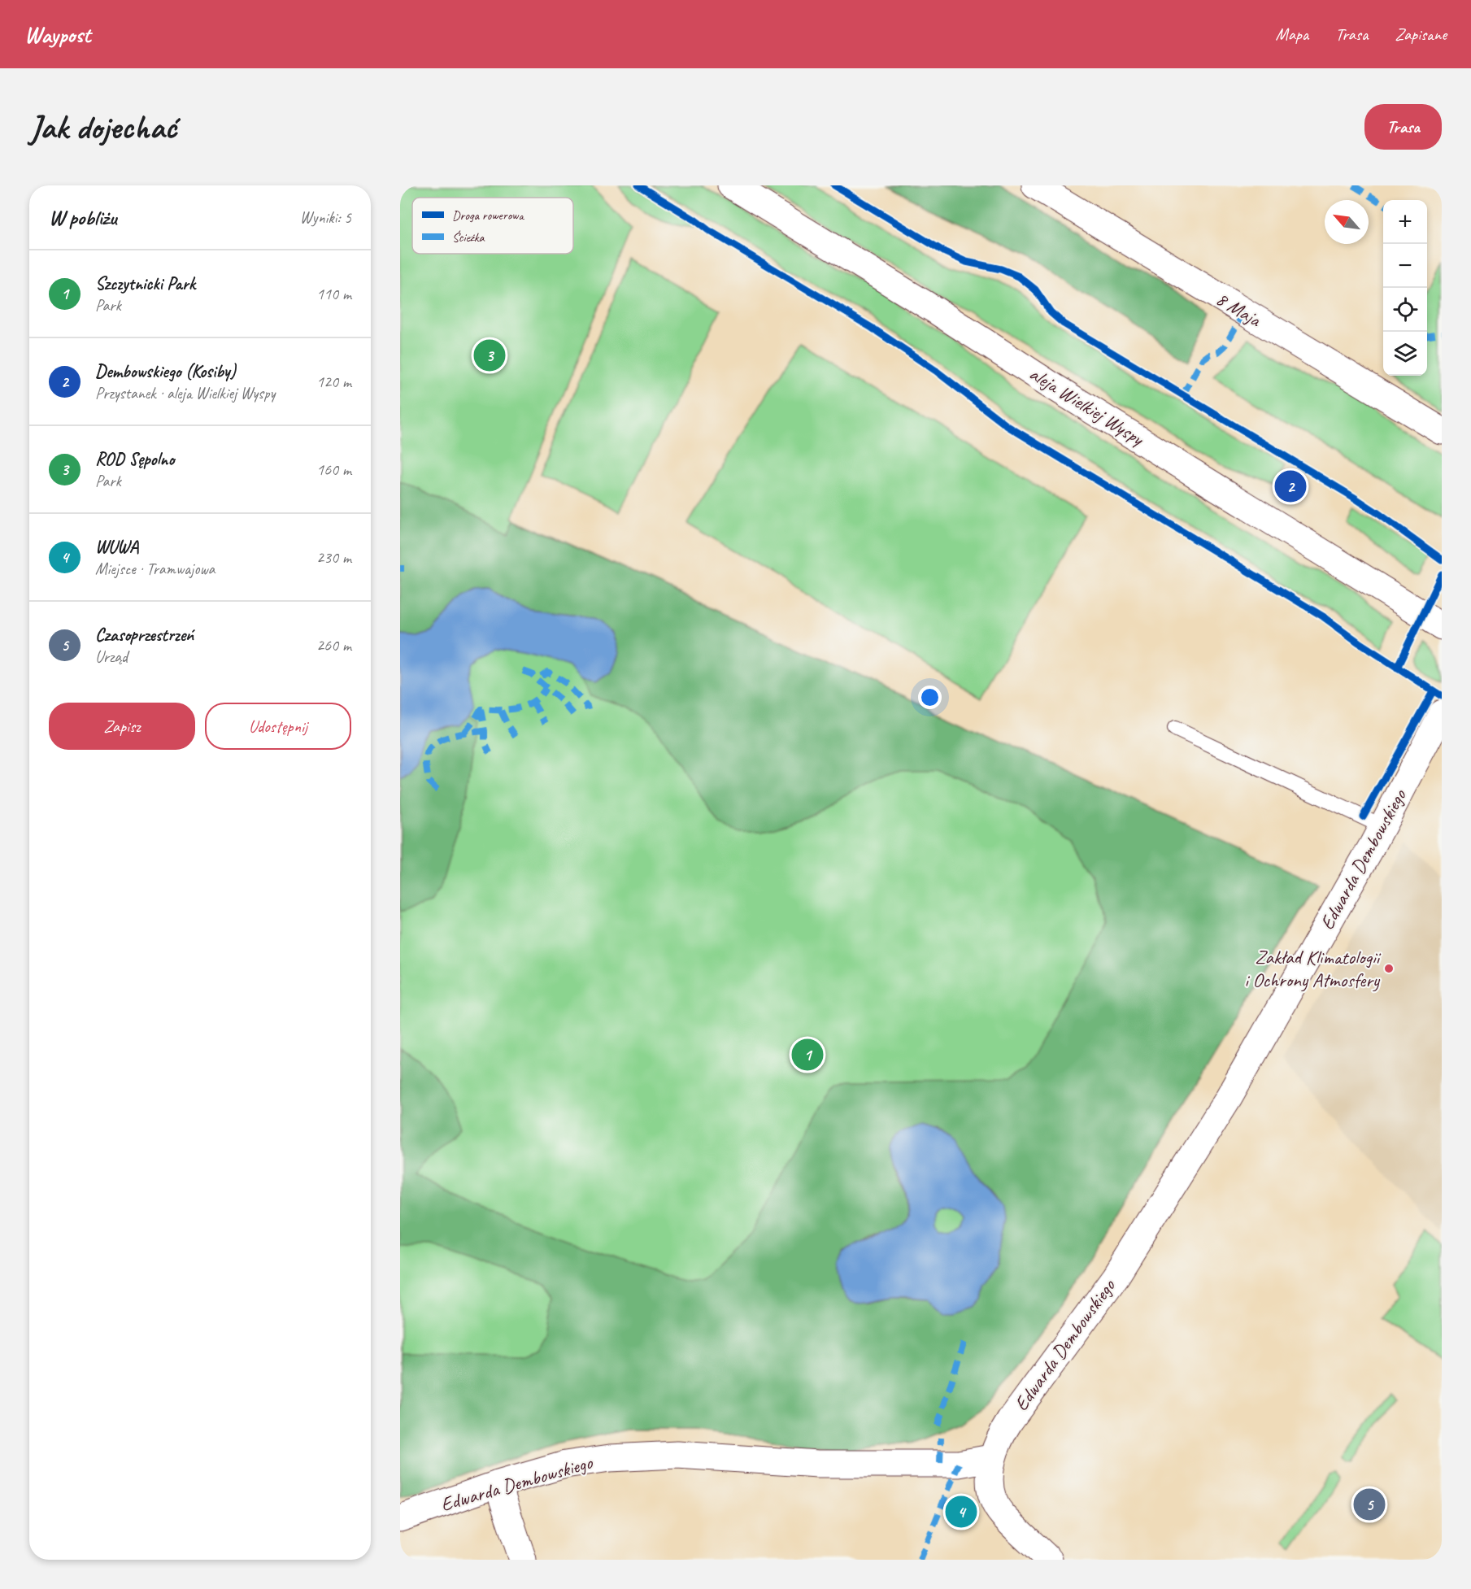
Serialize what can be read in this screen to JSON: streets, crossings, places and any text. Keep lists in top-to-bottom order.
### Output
{
  "streets": {
    "street": ["8 Maja", "aleja Wielkiej Wyspy", "Edwarda Dembowskiego"]
  },
  "places": ["Zakład Klimatologii i Ochrony Atmosfery"],
  "legend": ["Droga rowerowa", "Ścieżka"],
  "north": "top left",
  "page": {
    "header": "Waypost",
    "nav": ["Mapa", "Trasa", "Zapisane"],
    "buttons": [
      "Trasa",
      ["Zapisz", "Udostępnij"]
    ],
    "title": "Jak dojechać",
    "heading": ["W pobliżu", "Wyniki: 5"],
    "map_buttons": ["+", "−"],
    "list": [
      {
        "mark": "1",
        "name": "Szczytnicki Park",
        "note": "Park",
        "value": "110 m"
      },
      {
        "mark": "2",
        "name": "Dembowskiego (Kosiby)",
        "note": "Przystanek · aleja Wielkiej Wyspy",
        "value": "120 m"
      },
      {
        "mark": "3",
        "name": "ROD Sępolno",
        "note": "Park",
        "value": "160 m"
      },
      {
        "mark": "4",
        "name": "WUWA",
        "note": "Miejsce · Tramwajowa",
        "value": "230 m"
      },
      {
        "mark": "5",
        "name": "Czasoprzestrzeń",
        "note": "Urząd",
        "value": "260 m"
      }
    ],
    "pins": [
      "3",
      "2",
      "1",
      "5",
      "4"
    ]
  }
}
